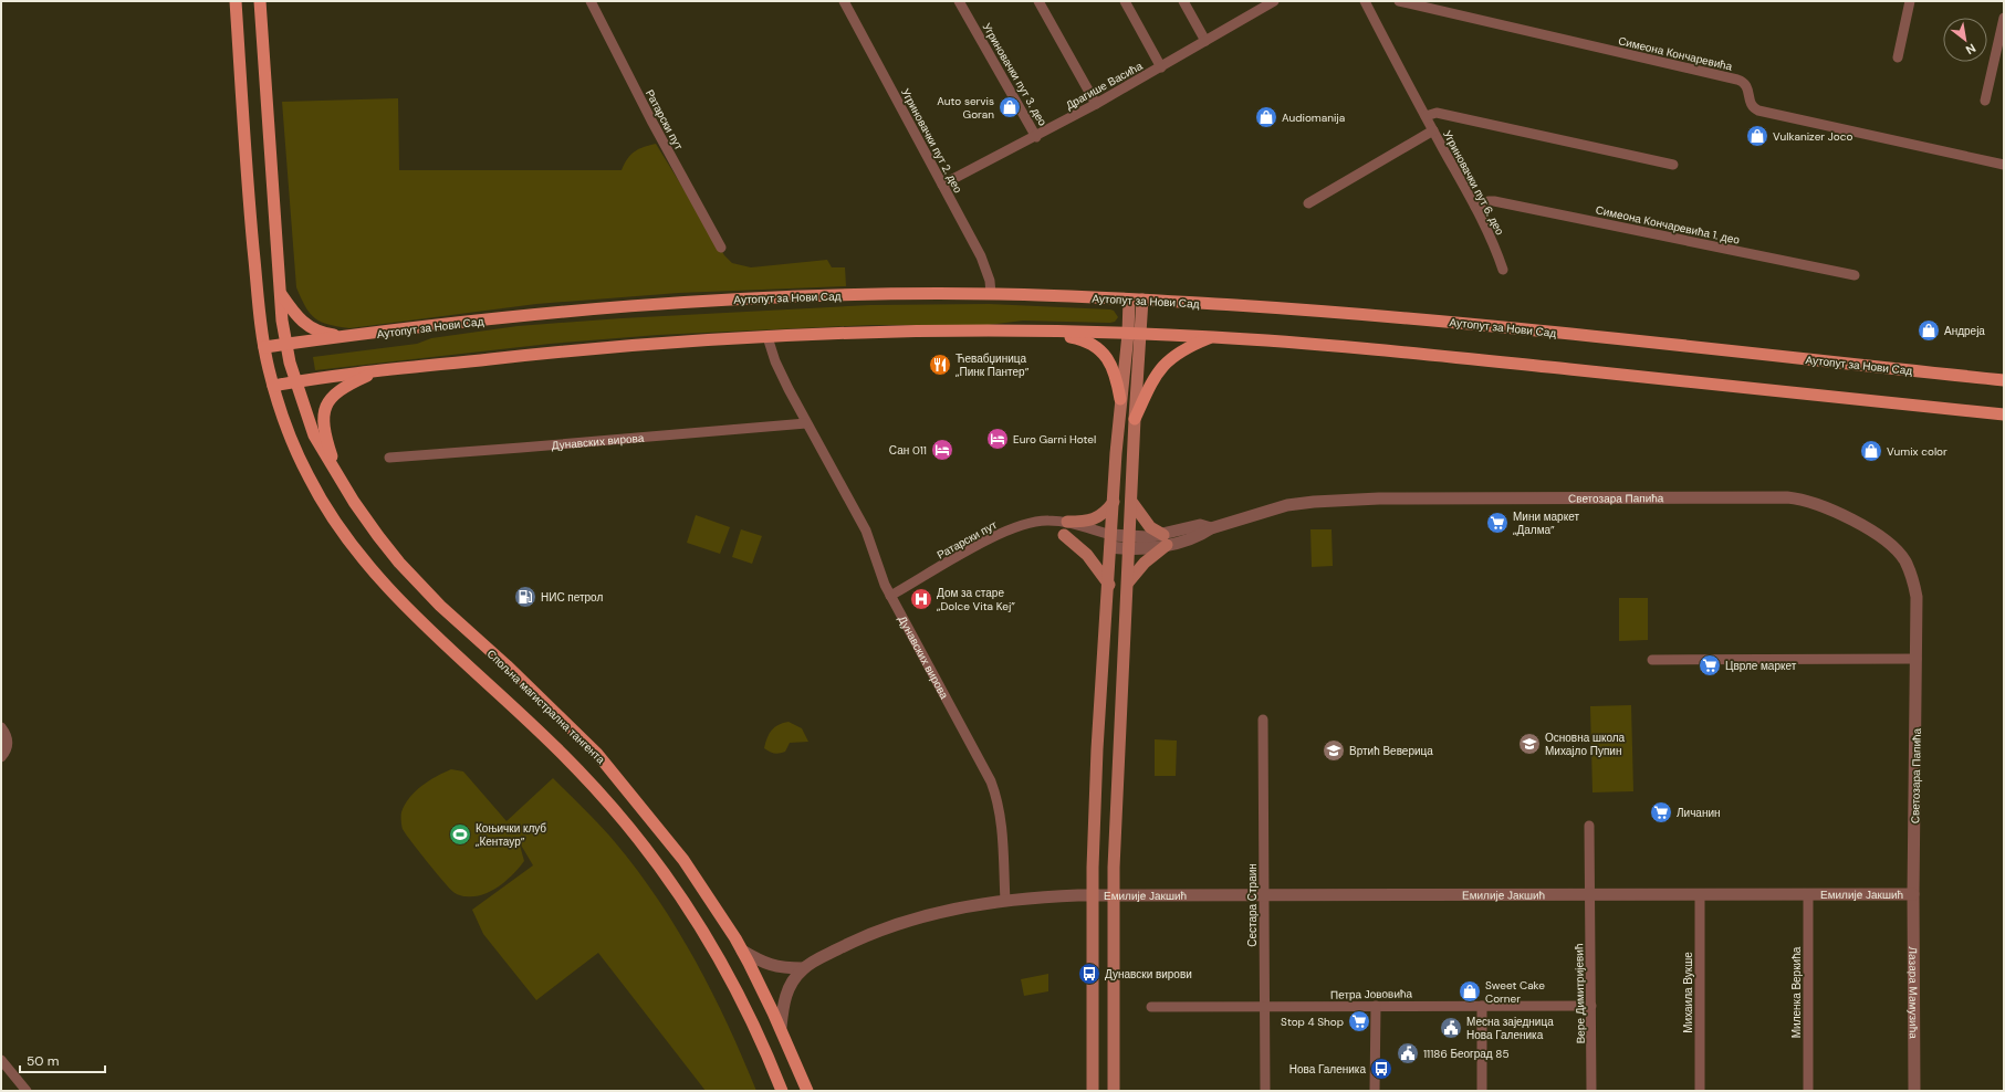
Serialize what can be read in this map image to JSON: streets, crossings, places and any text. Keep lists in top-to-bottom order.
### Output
{
  "streets": {
    "main road": ["Аутопут за Нови Сад", "Спољна магистрална тангента"],
    "street": [
      "Симеона Кончаревића",
      "Угриновачки пут 3. део",
      "Драгише Васића",
      "Ратарски пут",
      "Угриновачки пут 2. део",
      "Угриновачки пут 6. део",
      "Симеона Кончаревића 1. део",
      "Дунавских вирова",
      "Светозара Папића",
      "Емилије Јакшић",
      "Сестара Страин",
      "Михаила Вукше",
      "Миленка Веркића",
      "Лазара Мамузића",
      "Петра Јововића",
      "Вере Димитријевић"
    ]
  },
  "crossings": [
    ["Угриновачки пут 3. део", "Драгише Васића"],
    ["Драгише Васића", "Угриновачки пут 2. део"],
    ["Ратарски пут", "Дунавских вирова"],
    ["Ратарски пут", "Светозара Папића"],
    ["Угриновачки пут 2. део", "Аутопут за Нови Сад"],
    ["Угриновачки пут 6. део", "Симеона Кончаревића 1. део"],
    ["Светозара Папића", "Емилије Јакшић"],
    ["Светозара Папића", "Лазара Мамузића"],
    ["Емилије Јакшић", "Сестара Страин"],
    ["Емилије Јакшић", "Михаила Вукше"],
    ["Емилије Јакшић", "Миленка Веркића"],
    ["Емилије Јакшић", "Лазара Мамузића"],
    ["Емилије Јакшић", "Вере Димитријевић"],
    ["Сестара Страин", "Петра Јововића"],
    ["Петра Јововића", "Вере Димитријевић"]
  ],
  "places": {
    "shop": [
      "Auto servis Goran",
      "Audiomanija",
      "Vulkanizer Joco",
      "Андреја",
      "Vumix color",
      "Sweet Cake Corner"
    ],
    "restaurant": ["Ћевабџиница „Пинк Пантер”"],
    "hotel": ["Euro Garni Hotel", "Сан 011"],
    "supermarket": [
      "Мини маркет „Далма”",
      "Цврле маркет",
      "Личанин",
      "Stop 4 Shop"
    ],
    "fuel station": ["НИС петрол"],
    "hospital": ["Дом за старе „Dolce Vita Kej”"],
    "school or university": ["Основна школа Михајло Пупин", "Вртић Веверица"],
    "sports": ["Коњички клуб „Кентаур”"],
    "bus stop": ["Дунавски вирови", "Нова Галеника"],
    "public building": ["Месна заједница Нова Галеника", "11186 Београд 85"]
  },
  "scale_bar": "50 m",
  "north": "bottom right"
}
